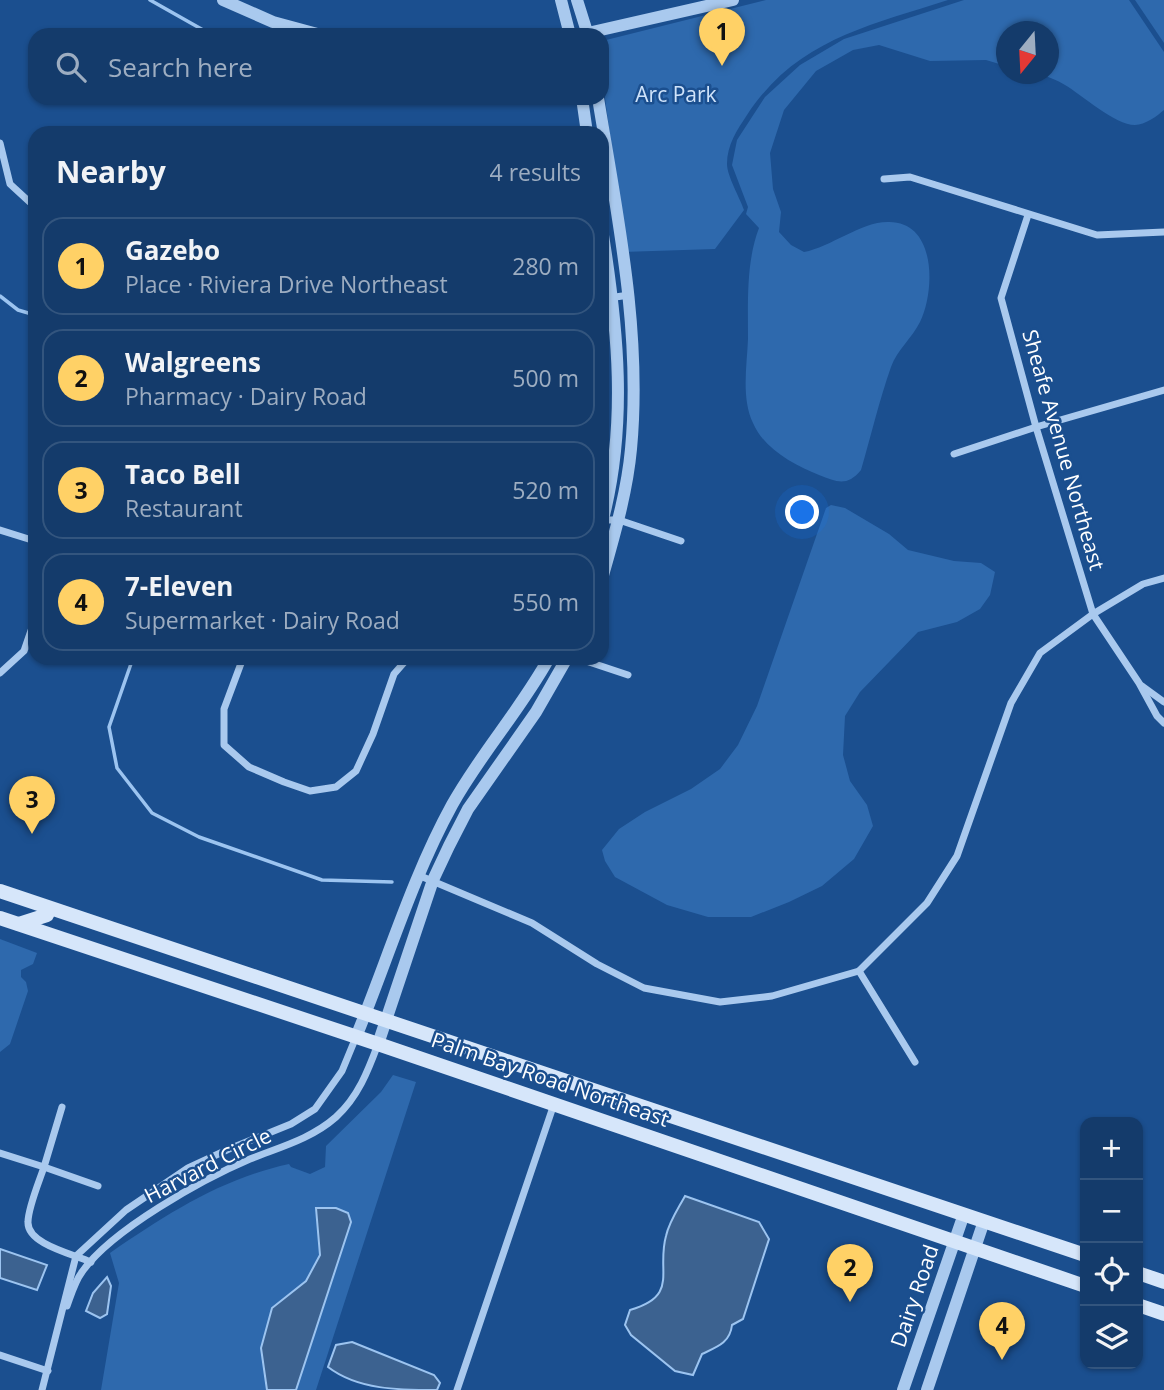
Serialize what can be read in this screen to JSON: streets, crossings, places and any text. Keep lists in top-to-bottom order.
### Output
{
  "streets": {
    "main road": ["Palm Bay Road Northeast"],
    "street": ["Sheafe Avenue Northeast", "Harvard Circle", "Dairy Road"]
  },
  "crossings": [
    ["Palm Bay Road Northeast", "Harvard Circle"],
    ["Palm Bay Road Northeast", "Dairy Road"]
  ],
  "parks": ["Arc Park"],
  "north": "bottom",
  "page": {
    "pins": [
      "1",
      "3",
      "2",
      "4"
    ],
    "search": "Search here",
    "heading": ["Nearby", "4 results"],
    "list": [
      {
        "mark": "1",
        "name": "Gazebo",
        "note": "Place · Riviera Drive Northeast",
        "value": "280 m"
      },
      {
        "mark": "2",
        "name": "Walgreens",
        "note": "Pharmacy · Dairy Road",
        "value": "500 m"
      },
      {
        "mark": "3",
        "name": "Taco Bell",
        "note": "Restaurant",
        "value": "520 m"
      },
      {
        "mark": "4",
        "name": "7-Eleven",
        "note": "Supermarket · Dairy Road",
        "value": "550 m"
      }
    ],
    "map_buttons": ["+", "−"]
  }
}
